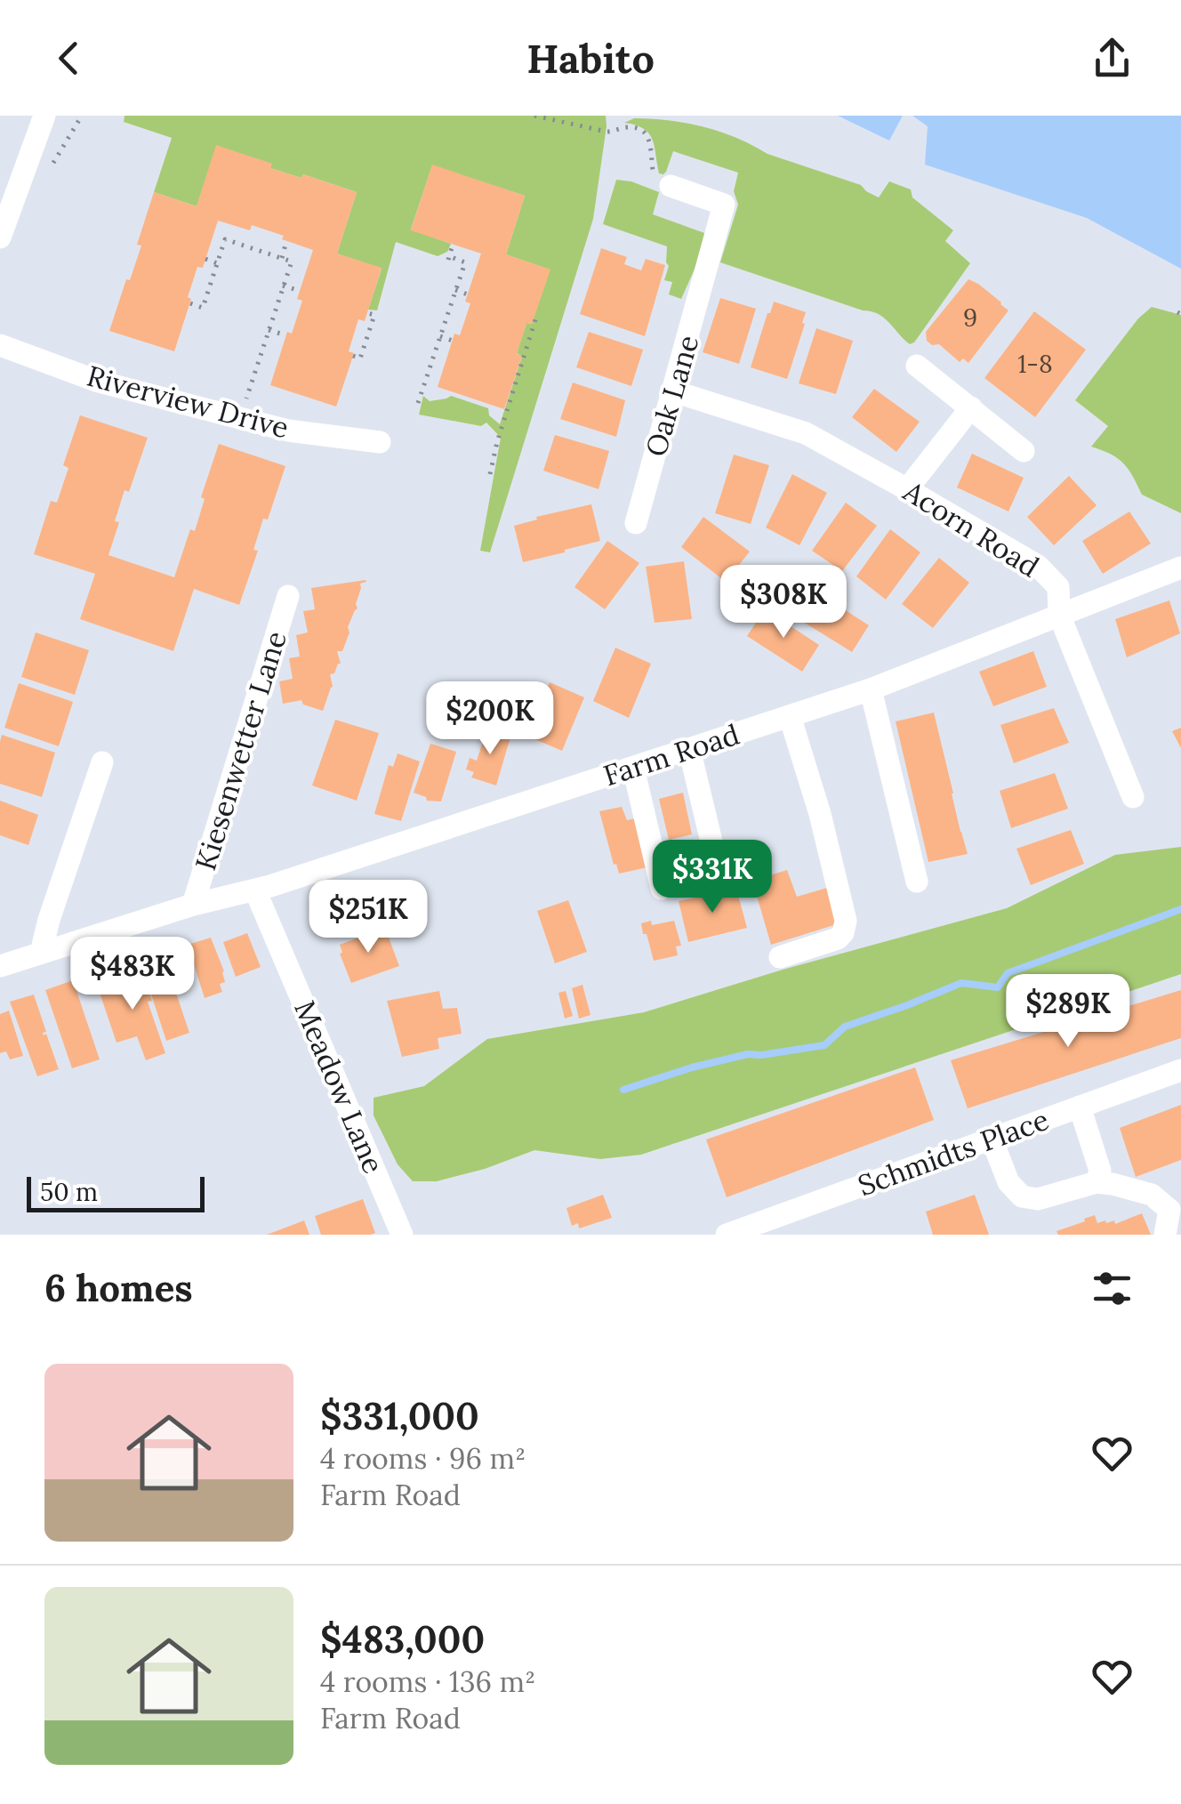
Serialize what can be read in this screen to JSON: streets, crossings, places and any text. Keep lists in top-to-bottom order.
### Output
{
  "streets": {
    "street": [
      "Oak Lane",
      "Riverview Drive",
      "Acorn Road",
      "Kiesenwetter Lane",
      "Farm Road",
      "Meadow Lane",
      "Schmidts Place"
    ]
  },
  "crossings": [
    ["Oak Lane", "Acorn Road"],
    ["Acorn Road", "Farm Road"],
    ["Kiesenwetter Lane", "Farm Road"],
    ["Farm Road", "Meadow Lane"]
  ],
  "house_numbers": ["9", "1-8"],
  "scale_bar": "50 m",
  "page": {
    "header": "Habito",
    "price": [
      "$308K",
      "$200K",
      "$331K",
      "$251K",
      "$483K",
      "$289K"
    ],
    "scale": "50 m",
    "heading": "6 homes",
    "list": [
      {
        "name": "$331,000",
        "note": "4 rooms · 96 m² · Farm Road"
      },
      {
        "name": "$483,000",
        "note": "4 rooms · 136 m² · Farm Road"
      }
    ]
  }
}
